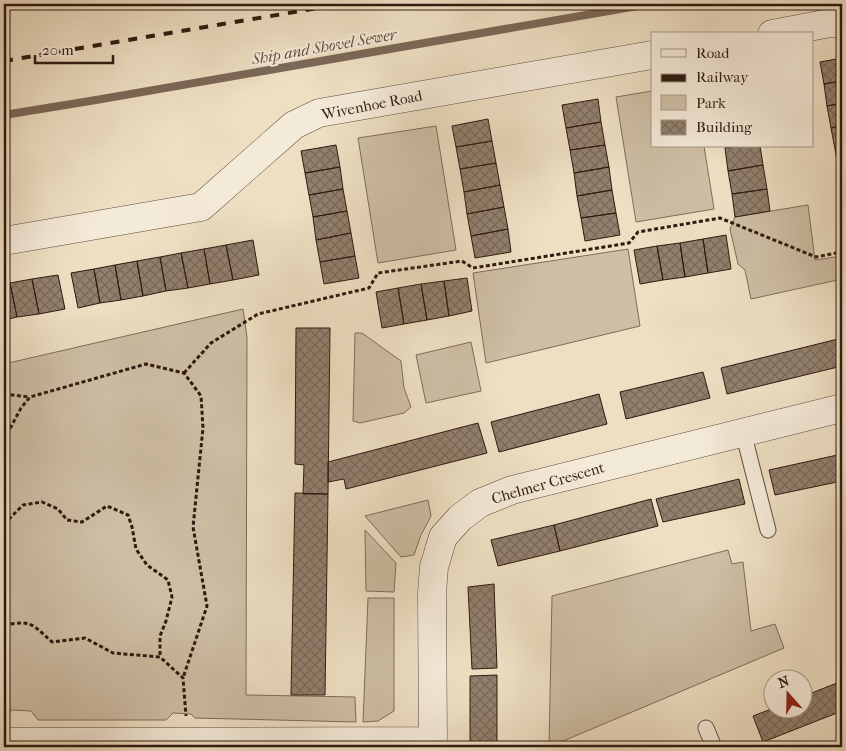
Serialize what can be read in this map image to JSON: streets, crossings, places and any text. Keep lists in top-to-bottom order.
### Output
{
  "streets": {
    "street": ["Wivenhoe Road", "Chelmer Crescent"]
  },
  "water": ["Ship and Shovel Sewer"],
  "legend": [
    "Road",
    "Railway",
    "Park",
    "Building"
  ],
  "scale_bar": "20 m",
  "north": "top"
}
